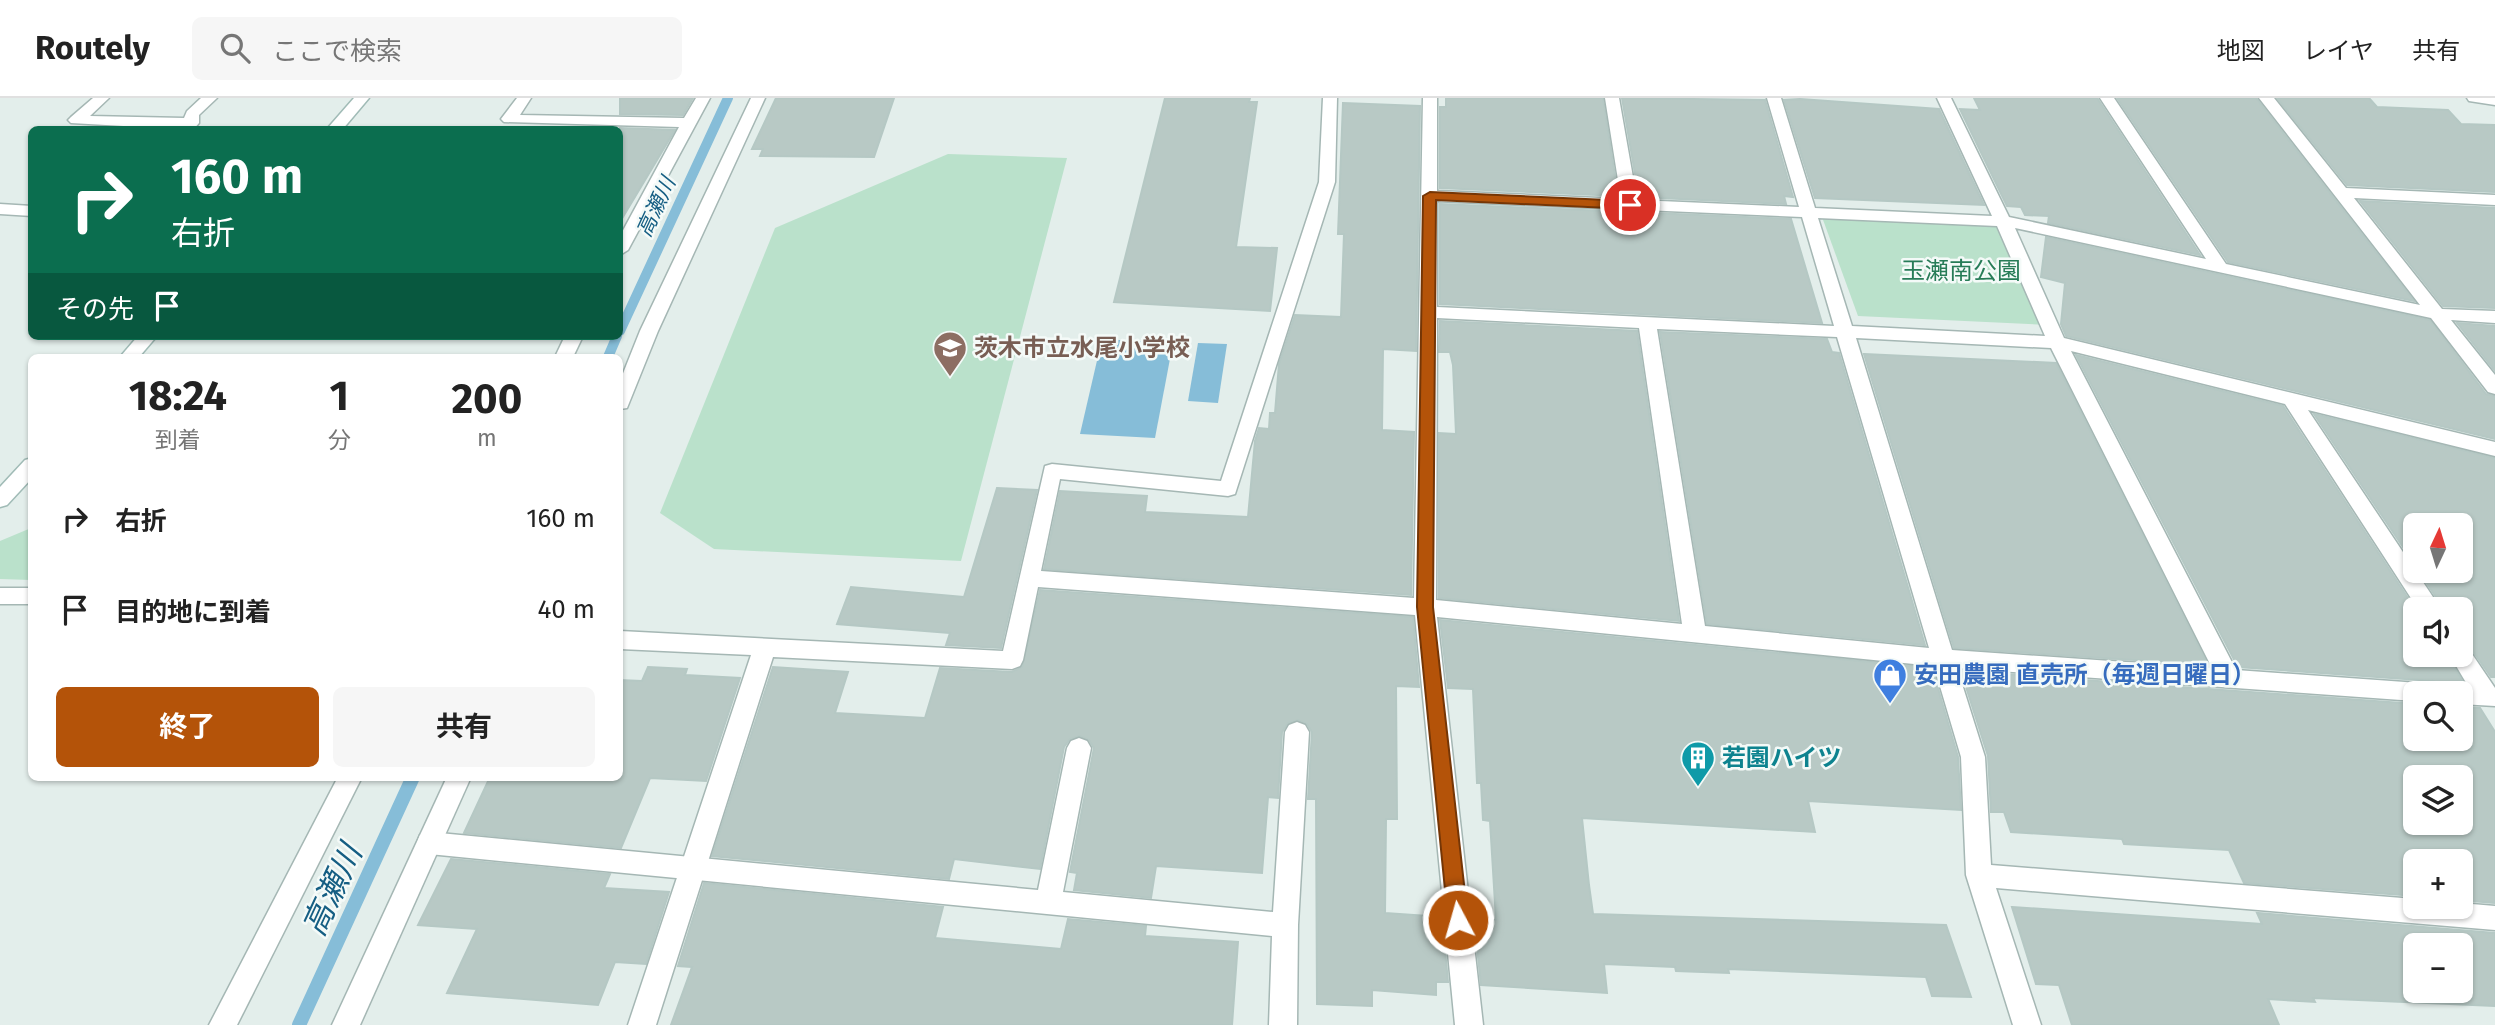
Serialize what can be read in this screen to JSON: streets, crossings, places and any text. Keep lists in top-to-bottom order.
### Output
{
  "water": ["高瀬川"],
  "parks": ["玉瀬南公園"],
  "places": {
    "school or university": ["茨木市立水尾小学校"],
    "shop": ["安田農園 直売所（毎週日曜日）"],
    "building": ["若園ハイツ"]
  },
  "north": "top",
  "page": {
    "header": "Routely",
    "search": "ここで検索",
    "nav": ["地図", "レイヤ", "共有"],
    "turn": ["160 m", "右折"],
    "then": "その先",
    "eta": [
      "18:24",
      "到着",
      "1",
      "分",
      "200",
      "m"
    ],
    "list": [
      {
        "name": "右折",
        "value": "160 m"
      },
      {
        "name": "目的地に到着",
        "value": "40 m"
      }
    ],
    "map_buttons": ["+", "−"],
    "buttons": ["終了", "共有"]
  }
}
